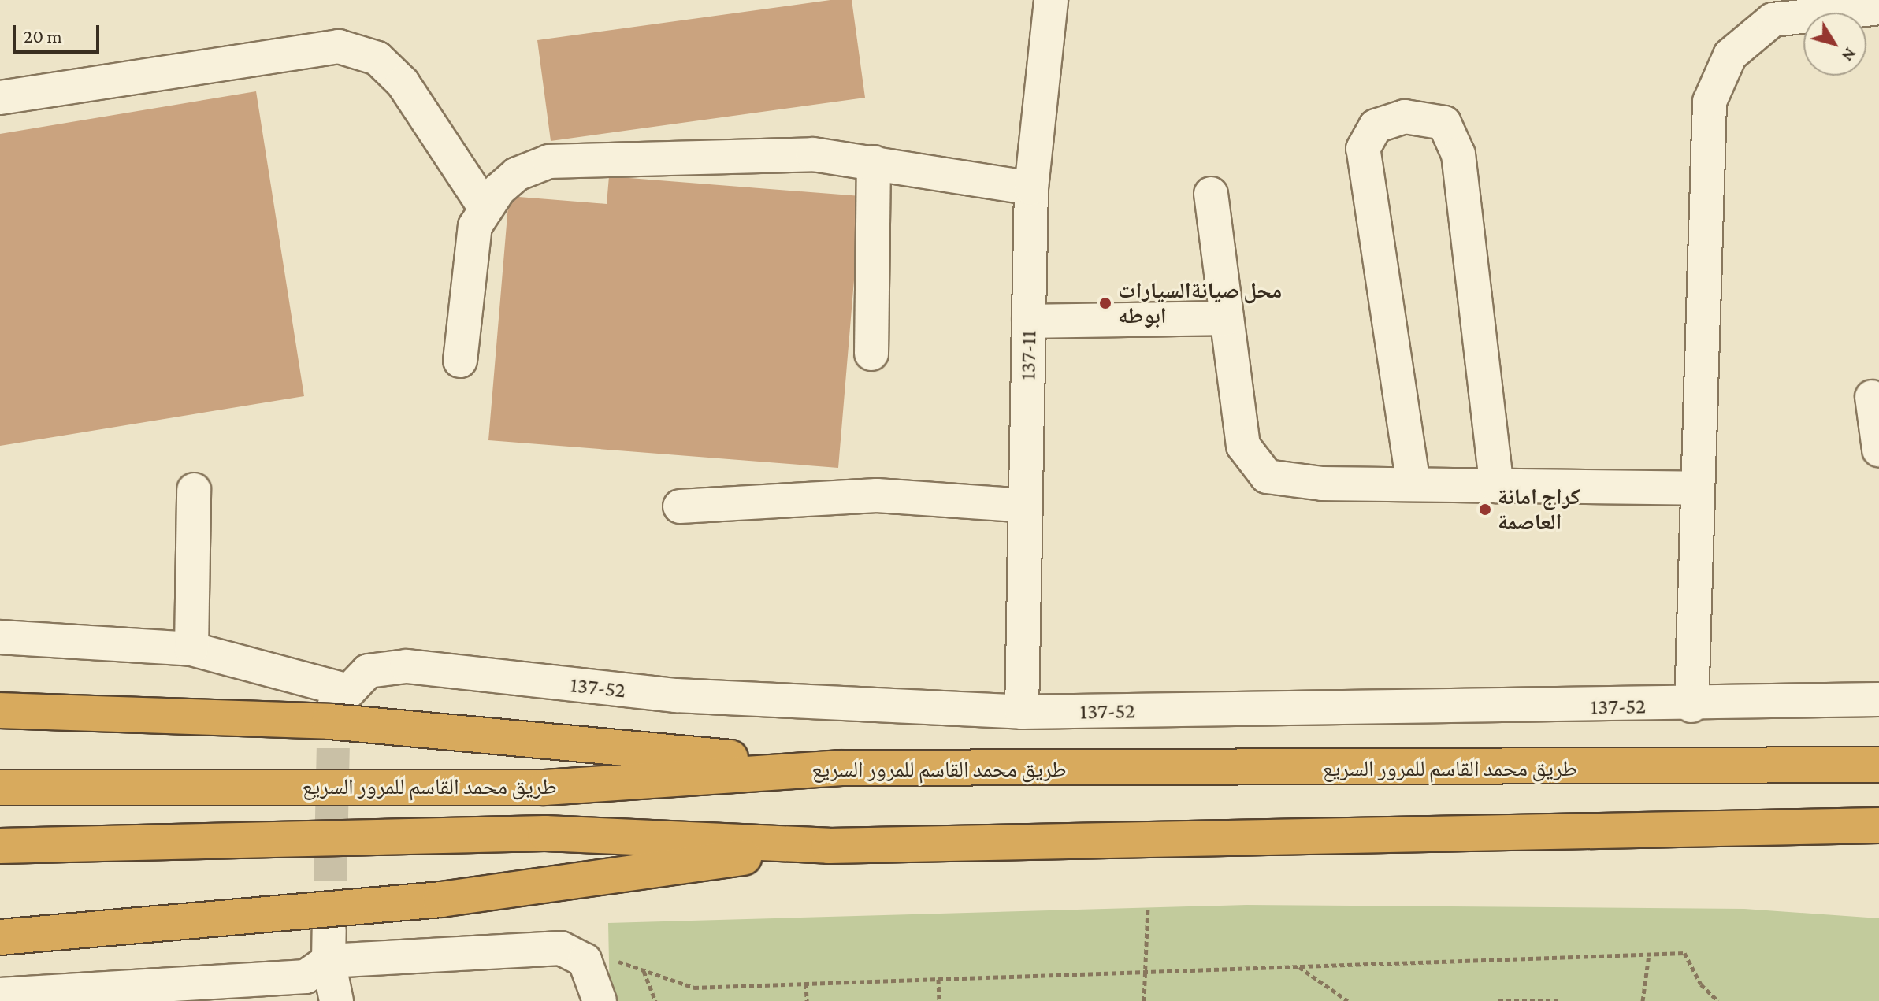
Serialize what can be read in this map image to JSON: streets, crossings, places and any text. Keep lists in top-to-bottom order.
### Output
{
  "streets": {
    "highway": ["طريق محمد القاسم للمرور السريع"],
    "street": ["137-11", "137-52"]
  },
  "crossings": [
    ["137-11", "137-52"]
  ],
  "places": ["محل صيانةالسيارات ابوطه", "كراج امانة العاصمة"],
  "scale_bar": "20 m",
  "north": "bottom right"
}
